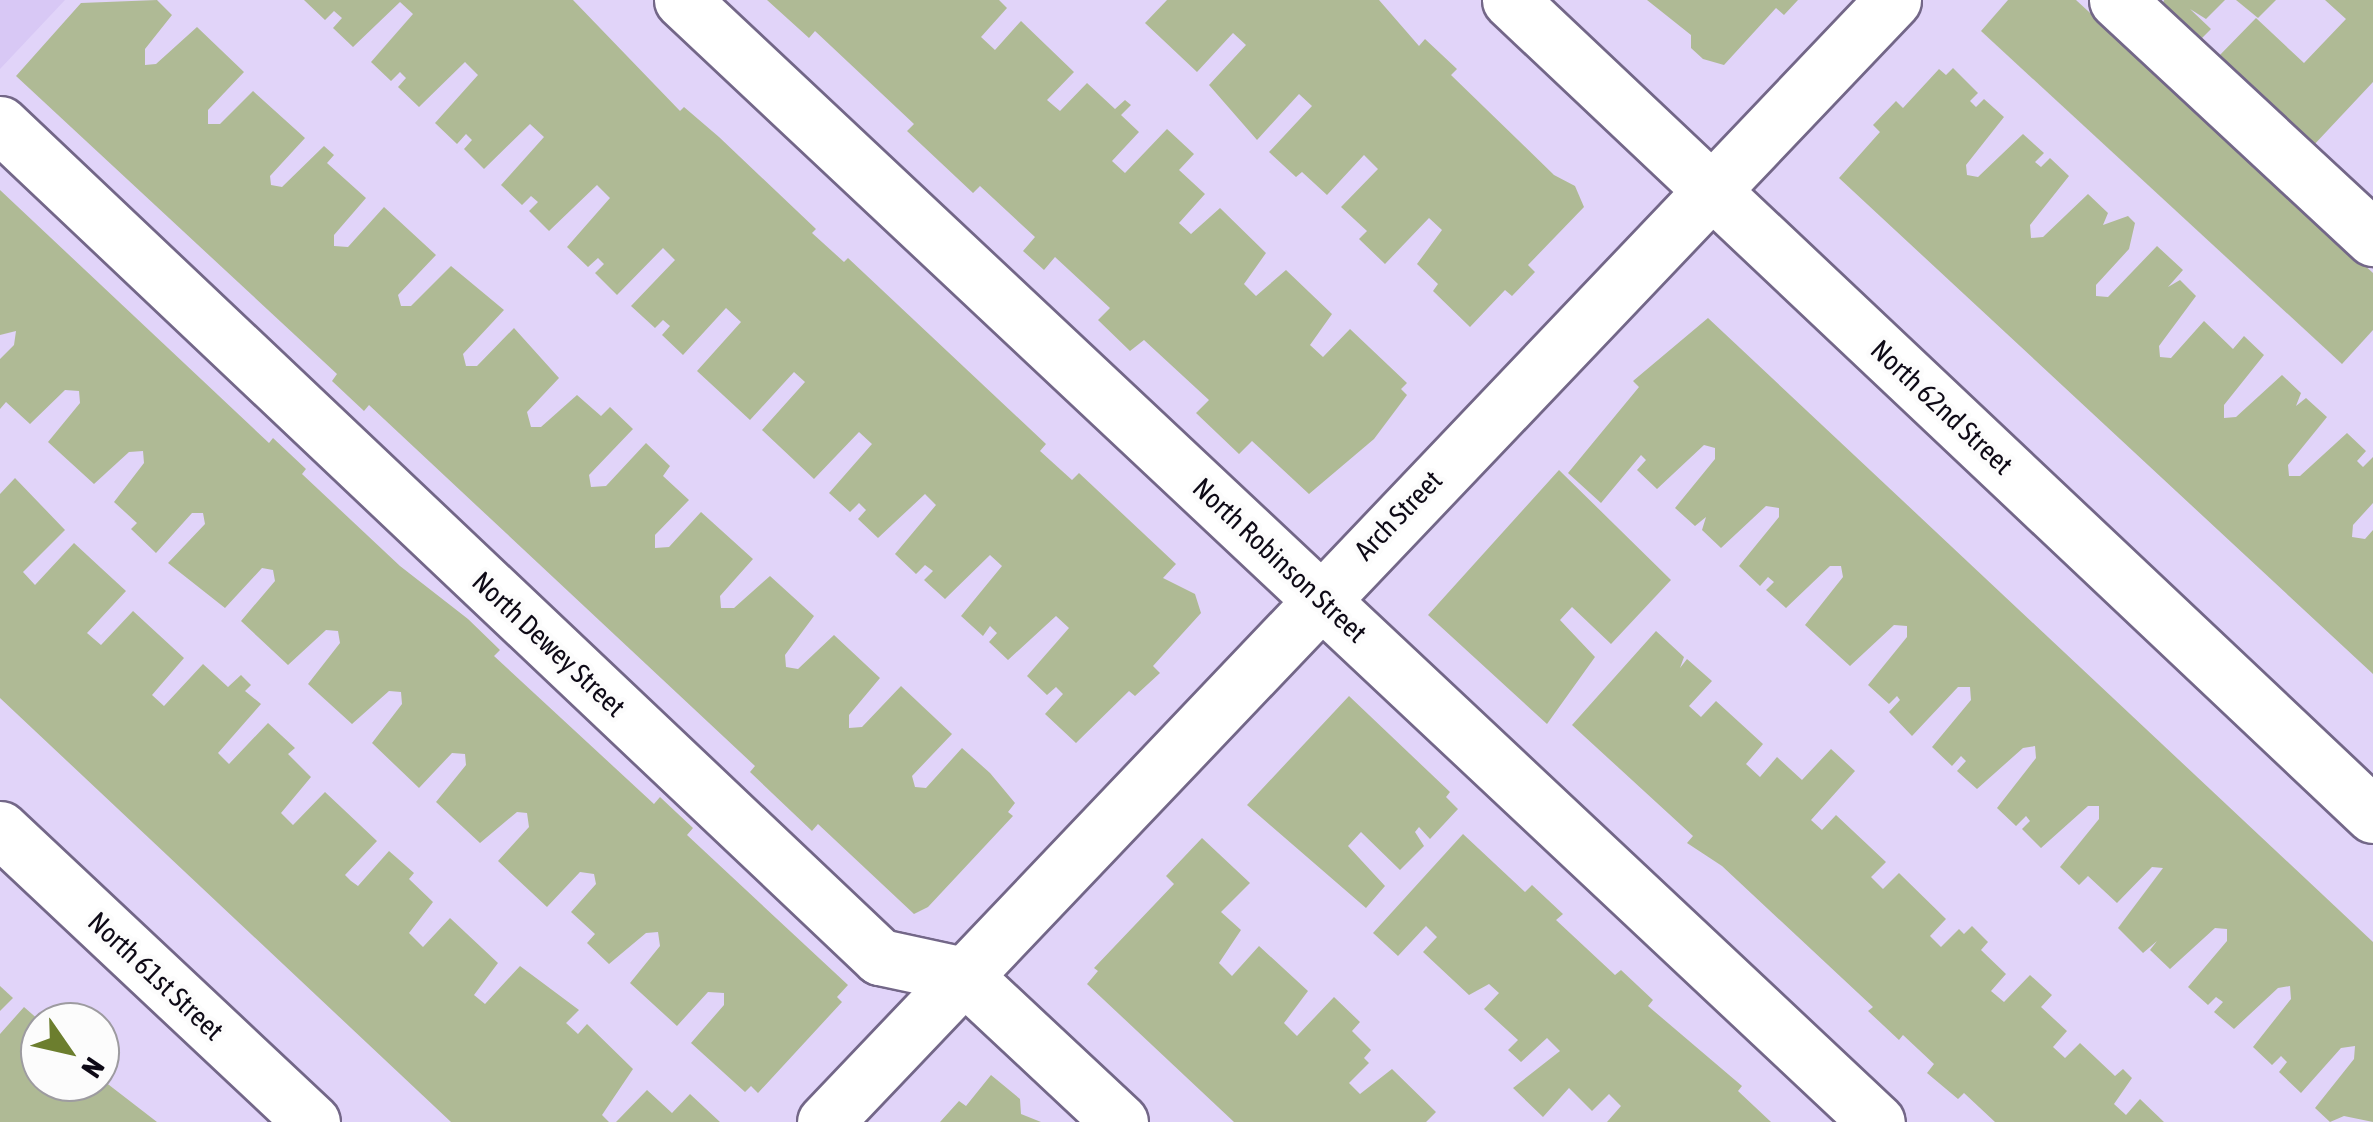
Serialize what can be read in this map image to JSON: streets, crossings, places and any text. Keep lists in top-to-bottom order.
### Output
{
  "streets": {
    "street": [
      "North 62nd Street",
      "Arch Street",
      "North Robinson Street",
      "North Dewey Street",
      "North 61st Street"
    ]
  },
  "crossings": [
    ["North 62nd Street", "Arch Street"],
    ["Arch Street", "North Robinson Street"],
    ["Arch Street", "North Dewey Street"]
  ],
  "north": "bottom right"
}
